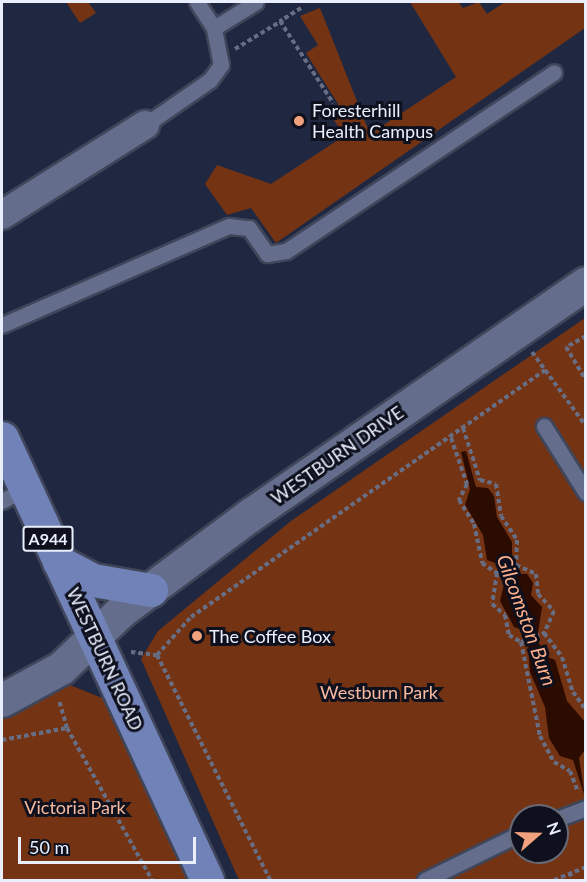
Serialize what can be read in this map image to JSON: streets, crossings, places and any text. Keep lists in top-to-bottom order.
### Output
{
  "streets": {
    "main road": ["A944", "WESTBURN ROAD"],
    "street": ["WESTBURN DRIVE"]
  },
  "crossings": [
    ["WESTBURN DRIVE", "WESTBURN ROAD"]
  ],
  "water": ["Gilcomston Burn"],
  "parks": ["Westburn Park", "Victoria Park"],
  "places": ["Foresterhill Health Campus", "The Coffee Box"],
  "scale_bar": "50 m",
  "north": "right"
}
